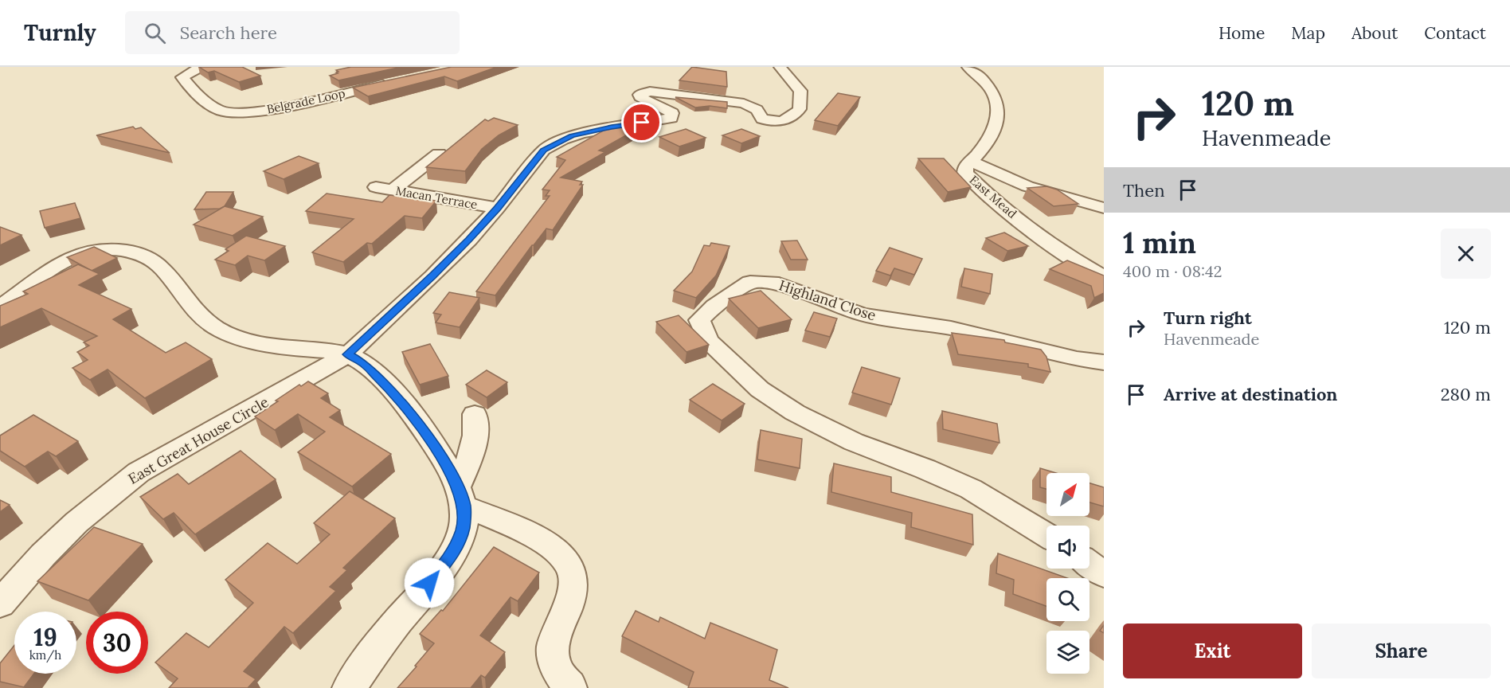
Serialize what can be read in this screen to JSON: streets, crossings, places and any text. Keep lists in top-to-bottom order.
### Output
{
  "streets": {
    "street": [
      "Belgrade Loop",
      "East Mead",
      "Macan Terrace",
      "Highland Close",
      "East Great House Circle"
    ]
  },
  "crossings": [
    ["Macan Terrace", "East Great House Circle"]
  ],
  "north": "top right",
  "page": {
    "header": "Turnly",
    "search": "Search here",
    "nav": [
      "Home",
      "Map",
      "About",
      "Contact"
    ],
    "turn": ["120 m", "Havenmeade"],
    "then": "Then",
    "heading": ["1 min", "400 m · 08:42"],
    "list": [
      {
        "name": "Turn right",
        "note": "Havenmeade",
        "value": "120 m"
      },
      {
        "name": "Arrive at destination",
        "value": "280 m"
      }
    ],
    "speed": "19 km/h",
    "limit": "30",
    "buttons": ["Exit", "Share"]
  }
}
